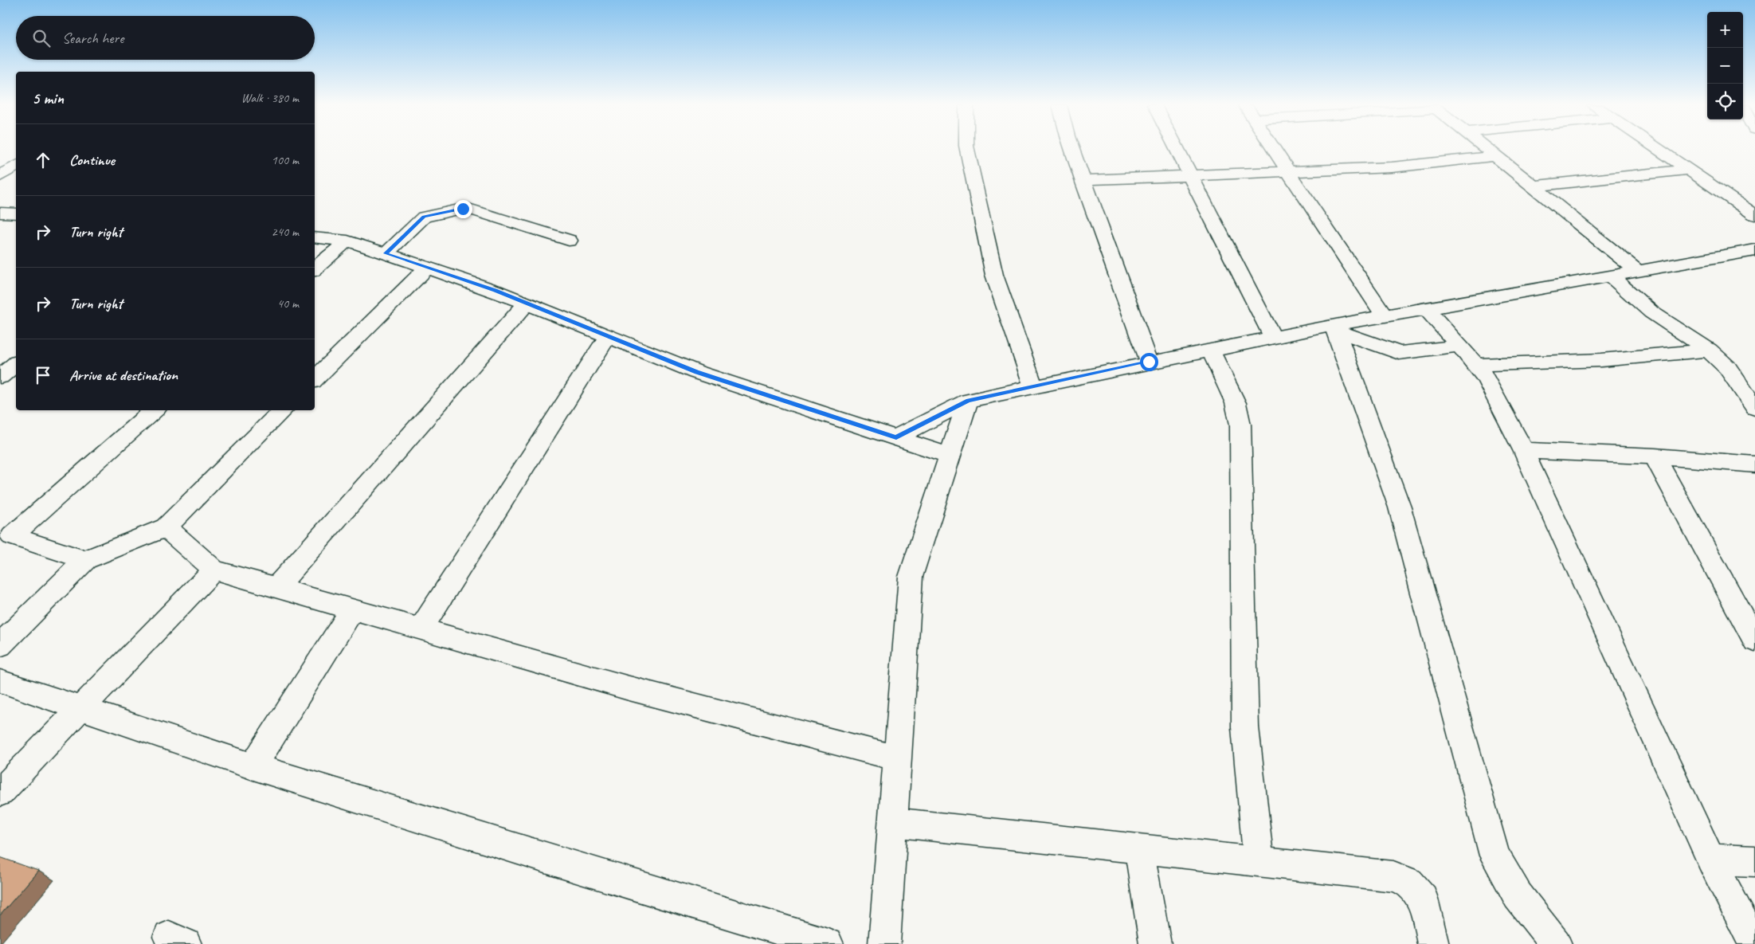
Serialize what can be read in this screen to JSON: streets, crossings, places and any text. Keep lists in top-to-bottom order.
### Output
{
  "page": {
    "map_buttons": ["+", "−"],
    "search": "Search here",
    "heading": ["5 min", "Walk · 380 m"],
    "list": [
      ["Continue", "100 m"],
      ["Turn right", "240 m"],
      ["Turn right", "40 m"],
      "Arrive at destination"
    ]
  }
}
